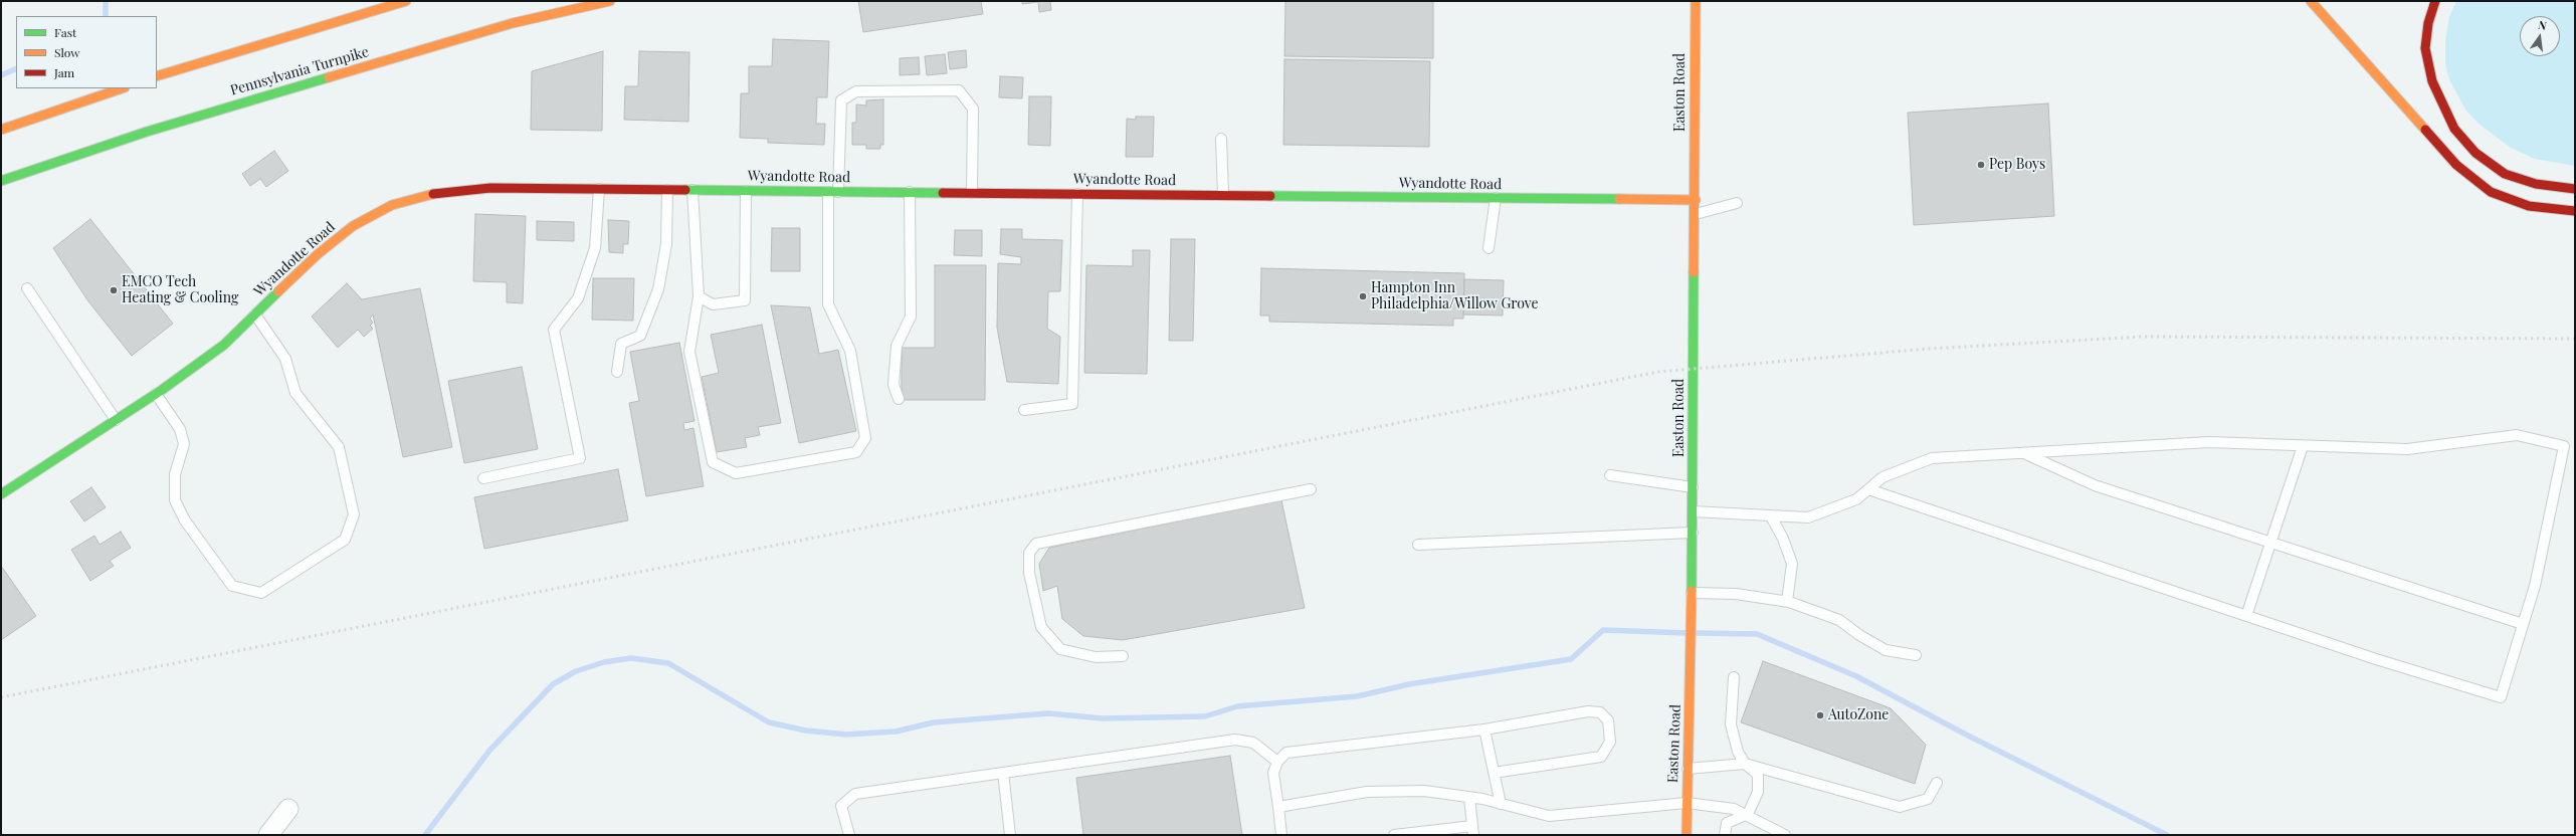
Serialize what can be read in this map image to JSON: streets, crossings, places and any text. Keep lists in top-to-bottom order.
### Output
{
  "streets": {
    "main road": ["Pennsylvania Turnpike", "Easton Road", "Wyandotte Road"]
  },
  "crossings": [
    ["Easton Road", "Wyandotte Road"]
  ],
  "places": [
    "Pep Boys",
    "EMCO Tech Heating & Cooling",
    "Hampton Inn Philadelphia/Willow Grove",
    "AutoZone"
  ],
  "legend": ["Fast", "Slow", "Jam"],
  "north": "top"
}
